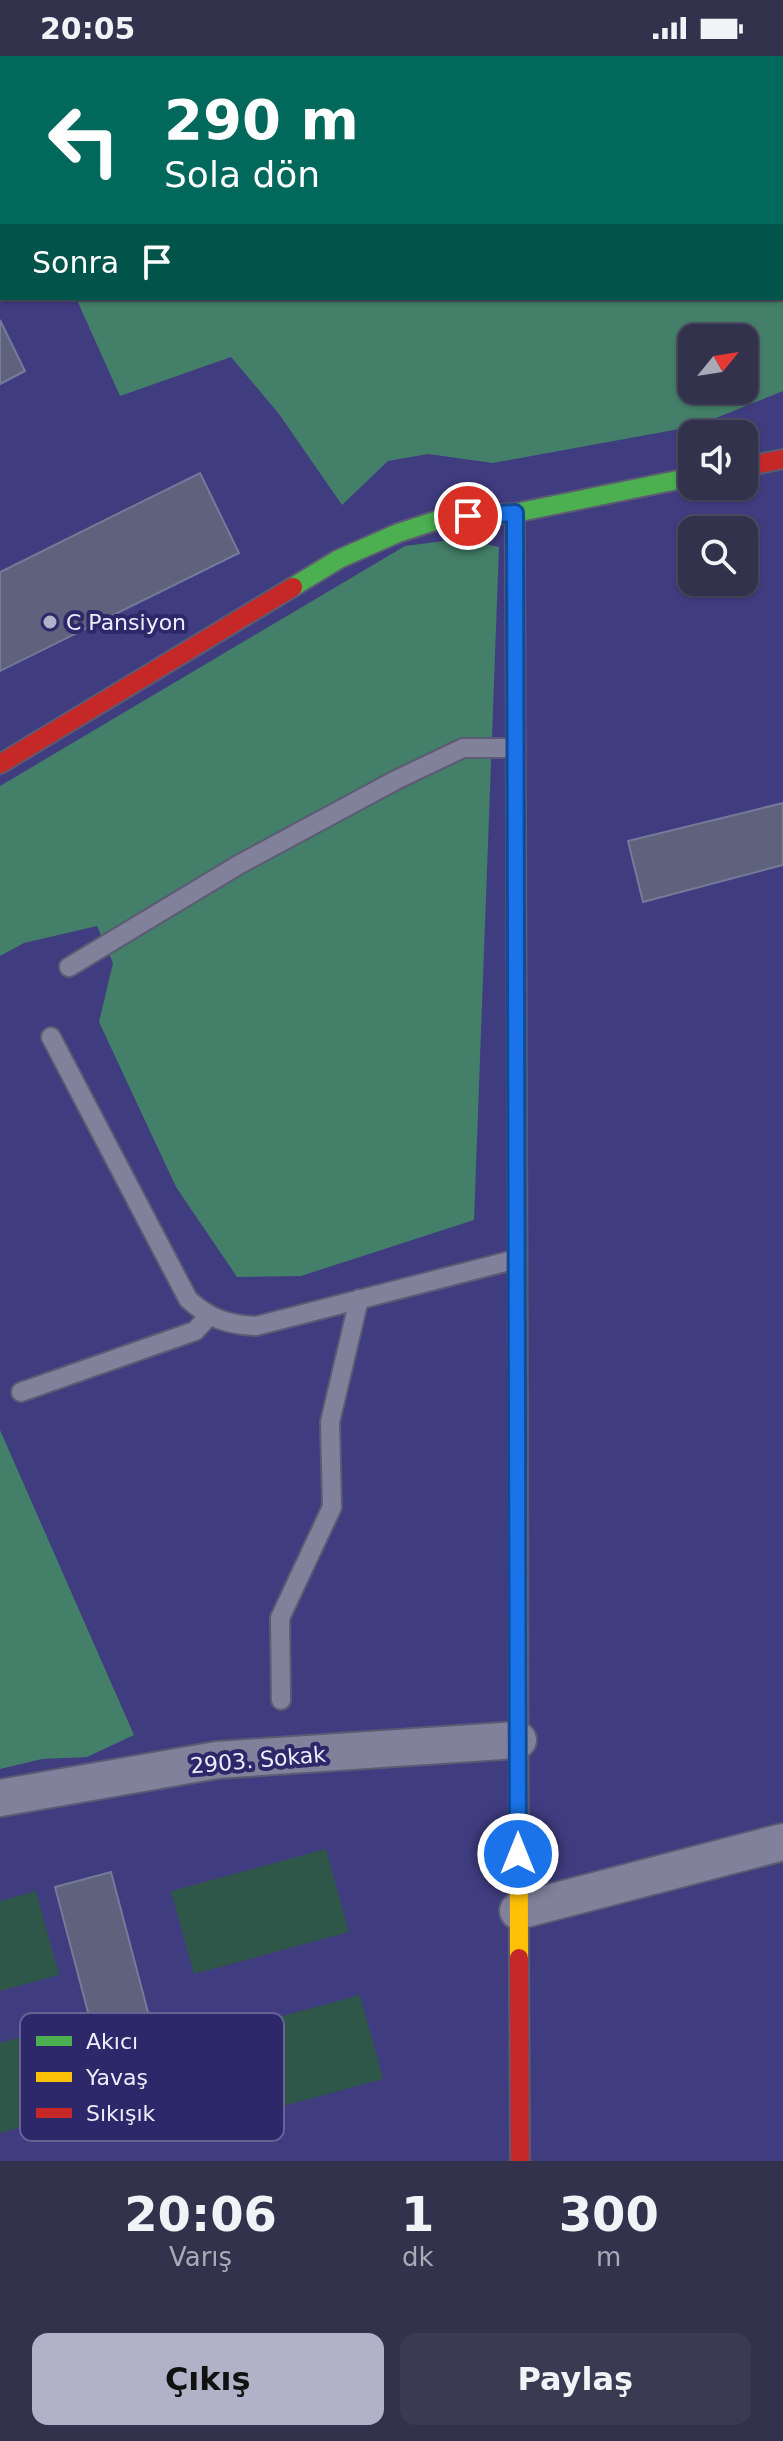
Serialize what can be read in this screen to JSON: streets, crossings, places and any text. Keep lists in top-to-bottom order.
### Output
{
  "streets": {
    "street": ["2903. Sokak"]
  },
  "places": ["C Pansiyon"],
  "legend": ["Akıcı", "Yavaş", "Sıkışık"],
  "north": "top right",
  "page": {
    "status": "20:05",
    "turn": ["290 m", "Sola dön"],
    "then": "Sonra",
    "eta": [
      "20:06",
      "Varış",
      "1",
      "dk",
      "300",
      "m"
    ],
    "buttons": ["Çıkış", "Paylaş"]
  }
}
